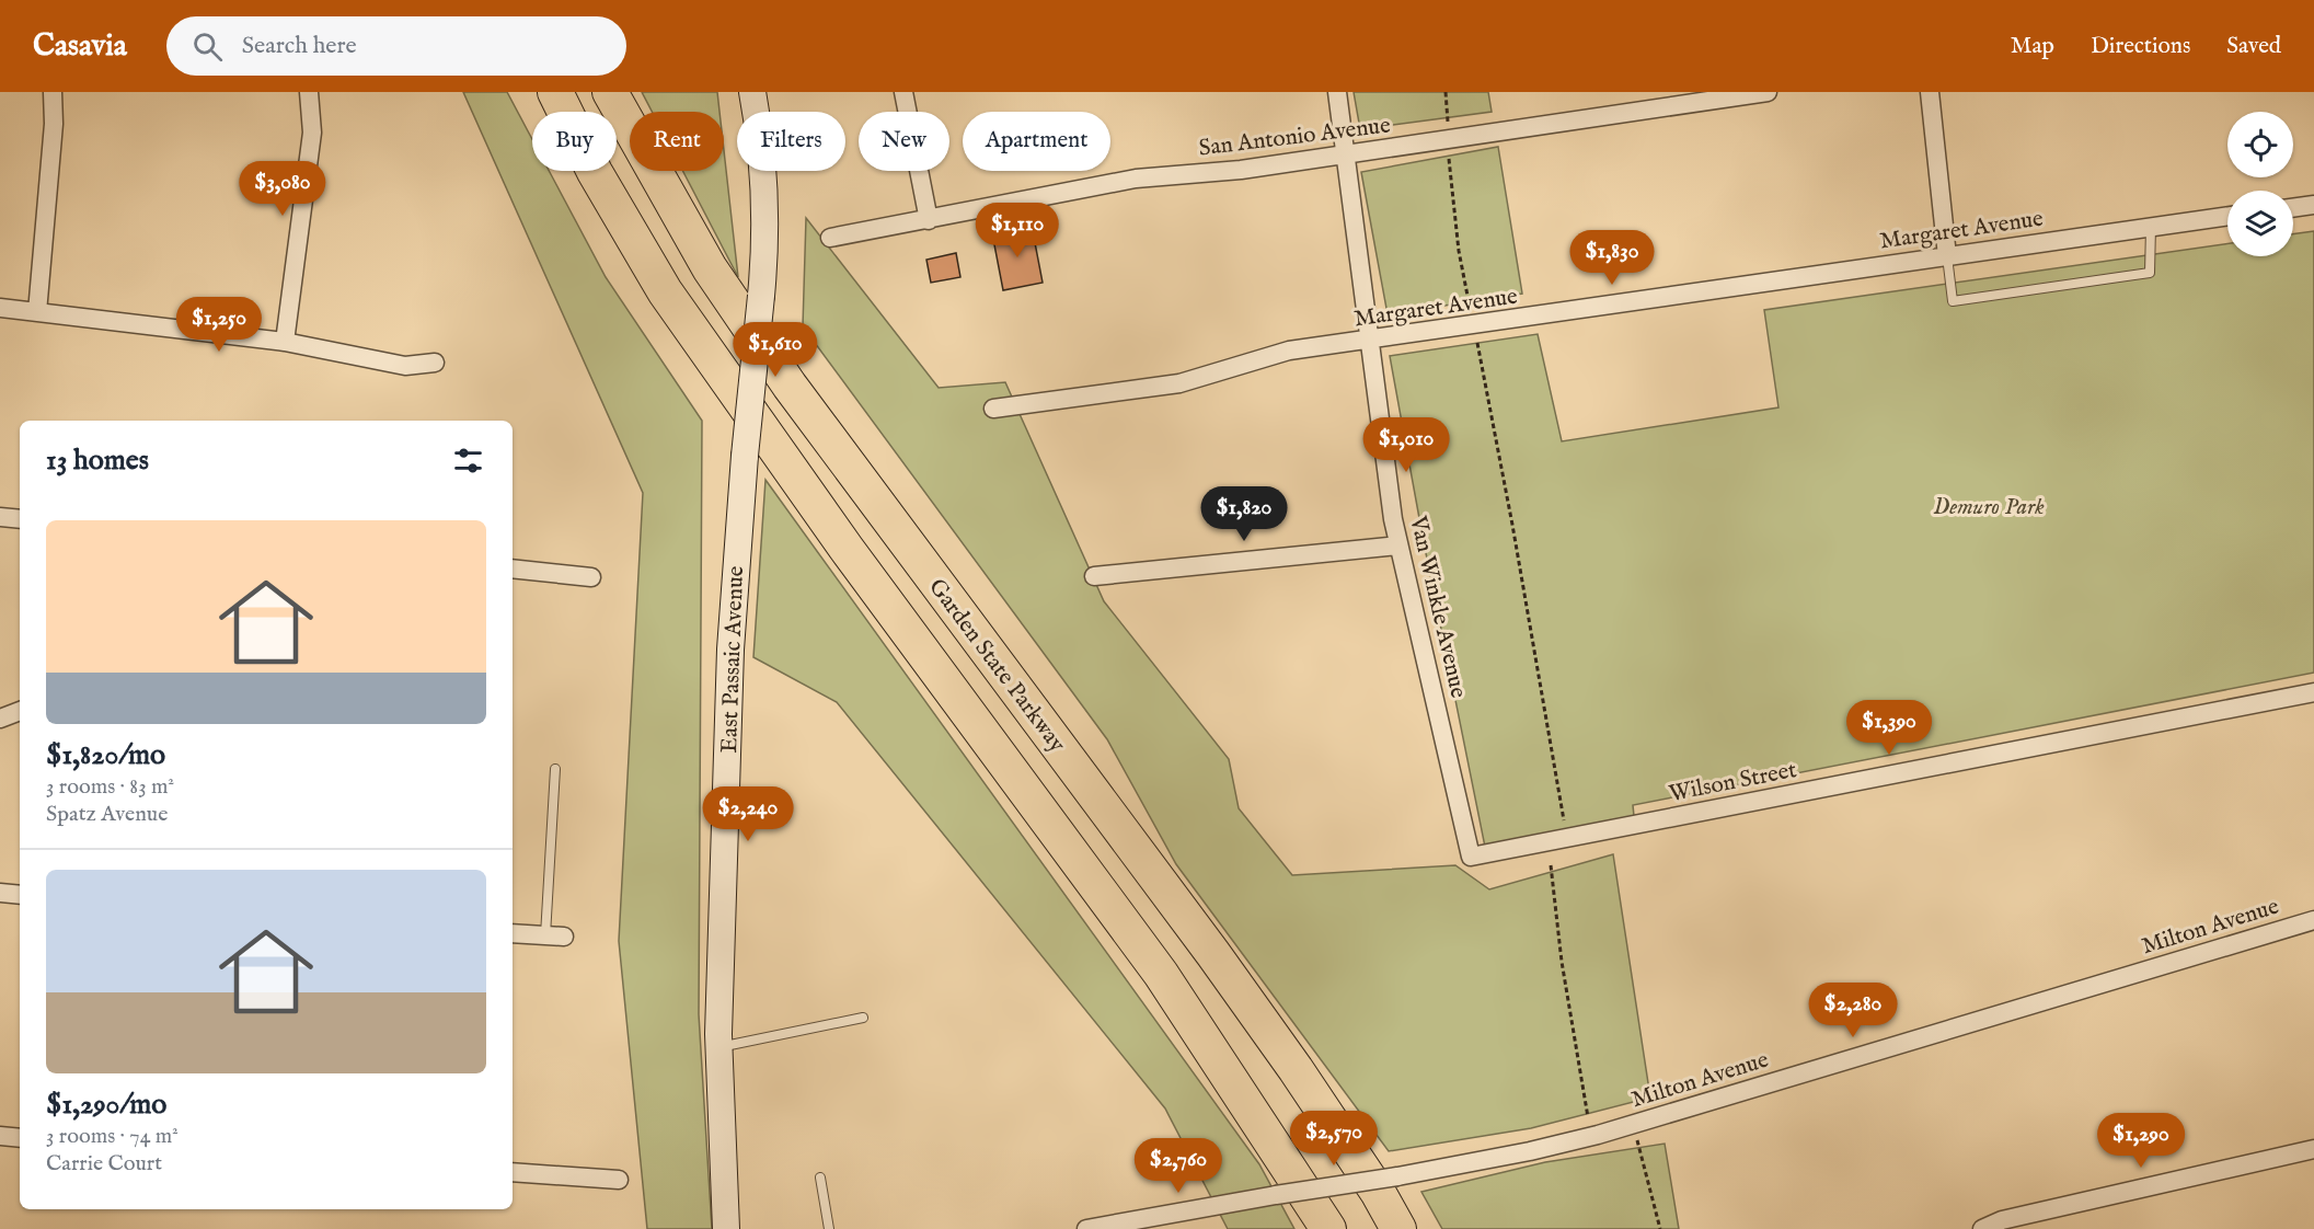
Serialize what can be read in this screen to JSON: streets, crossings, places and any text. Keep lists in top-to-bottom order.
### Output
{
  "streets": {
    "highway": ["Garden State Parkway"],
    "main road": ["East Passaic Avenue"],
    "street": [
      "San Antonio Avenue",
      "Margaret Avenue",
      "Van Winkle Avenue",
      "Wilson Street",
      "Milton Avenue"
    ]
  },
  "crossings": [
    ["San Antonio Avenue", "Van Winkle Avenue"],
    ["Margaret Avenue", "Van Winkle Avenue"],
    ["Van Winkle Avenue", "Wilson Street"]
  ],
  "parks": ["Demuro Park"],
  "page": {
    "header": "Casavia",
    "search": "Search here",
    "nav": ["Map", "Directions", "Saved"],
    "chip": [
      "Buy",
      "Rent",
      "Filters",
      "New",
      "Apartment"
    ],
    "price": [
      "$3,080",
      "$1,110",
      "$1,830",
      "$1,250",
      "$1,610",
      "$1,010",
      "$1,820",
      "$1,390",
      "$2,240",
      "$2,280",
      "$2,570",
      "$1,290",
      "$2,760"
    ],
    "heading": "13 homes",
    "list": [
      {
        "name": "$1,820/mo",
        "note": "3 rooms · 83 m² · Spatz Avenue"
      },
      {
        "name": "$1,290/mo",
        "note": "3 rooms · 74 m² · Carrie Court"
      }
    ]
  }
}
